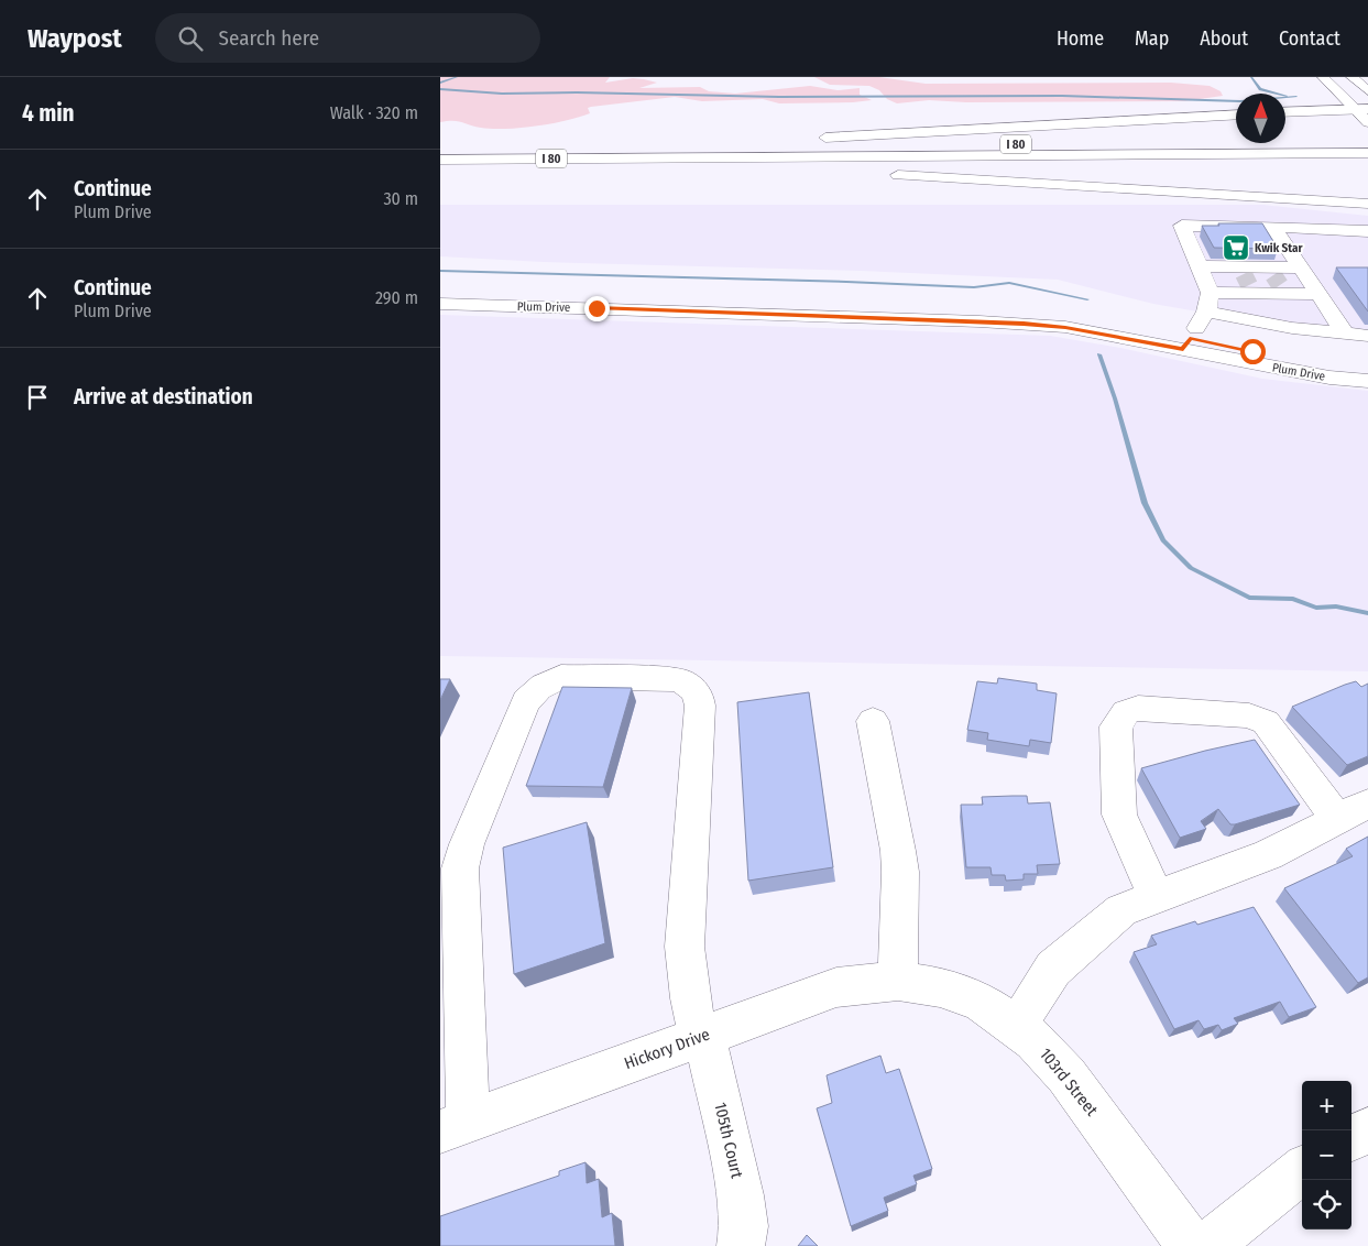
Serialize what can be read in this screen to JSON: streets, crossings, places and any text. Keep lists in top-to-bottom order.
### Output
{
  "streets": {
    "main road": [
      "I 80",
      "Plum Drive",
      "Hickory Drive",
      "103rd Street",
      "105th Court"
    ]
  },
  "crossings": [
    ["Hickory Drive", "103rd Street"],
    ["Hickory Drive", "105th Court"]
  ],
  "places": {
    "supermarket": ["Kwik Star"]
  },
  "north": "top",
  "page": {
    "header": "Waypost",
    "search": "Search here",
    "nav": [
      "Home",
      "Map",
      "About",
      "Contact"
    ],
    "heading": ["4 min", "Walk · 320 m"],
    "list": [
      ["Continue", "Plum Drive", "30 m"],
      ["Continue", "Plum Drive", "290 m"],
      "Arrive at destination"
    ],
    "map_buttons": ["+", "−"]
  }
}
